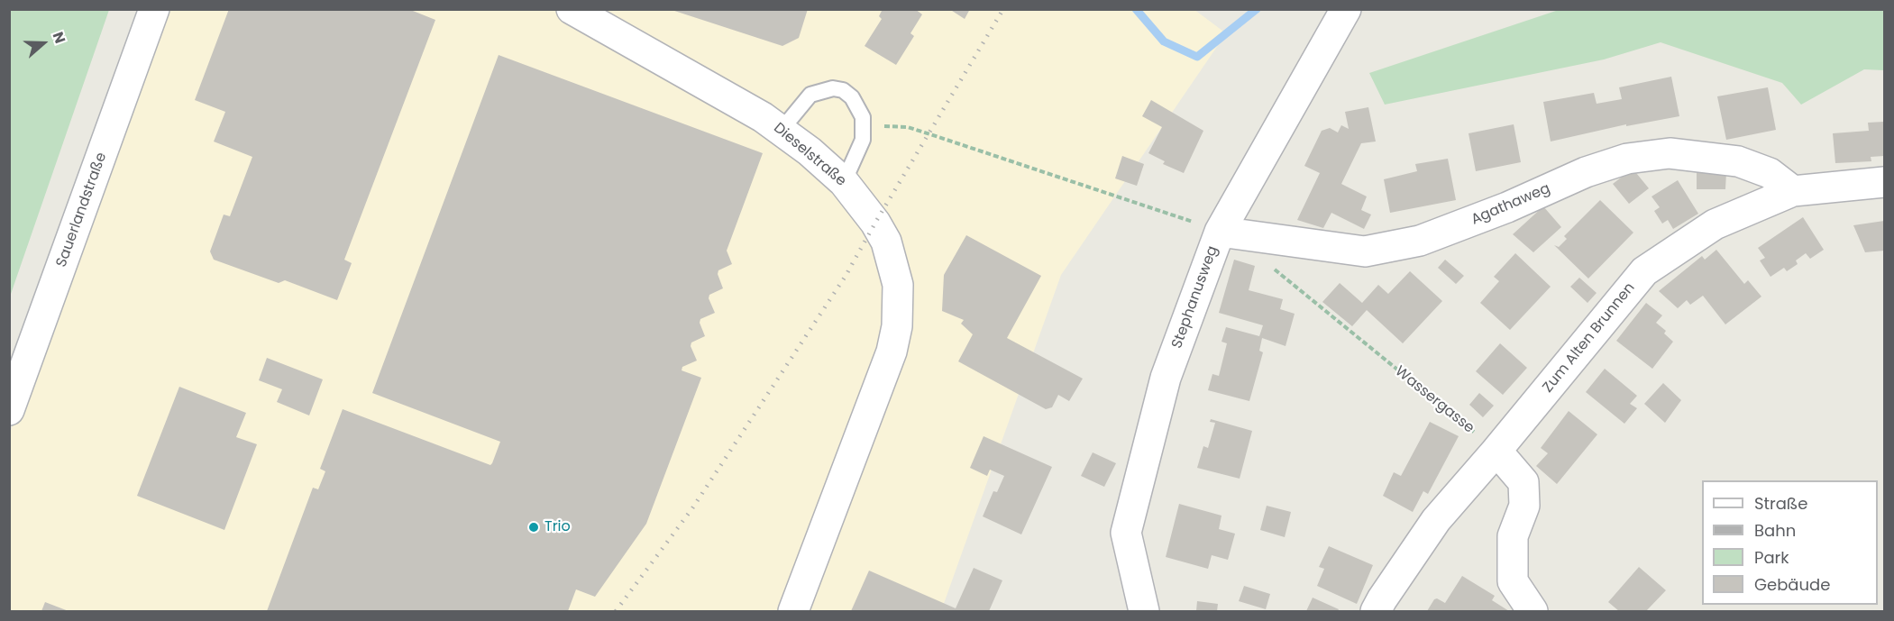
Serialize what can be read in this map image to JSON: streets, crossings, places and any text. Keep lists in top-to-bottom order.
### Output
{
  "streets": {
    "street": [
      "Dieselstraße",
      "Agathaweg",
      "Sauerlandstraße",
      "Stephanusweg",
      "Zum Alten Brunnen"
    ],
    "path": ["Wassergasse"]
  },
  "crossings": [
    ["Agathaweg", "Stephanusweg"],
    ["Agathaweg", "Zum Alten Brunnen"],
    ["Agathaweg", "Wassergasse"],
    ["Stephanusweg", "Wassergasse"],
    ["Zum Alten Brunnen", "Wassergasse"]
  ],
  "places": ["Trio"],
  "legend": [
    "Straße",
    "Bahn",
    "Park",
    "Gebäude"
  ],
  "north": "right"
}
